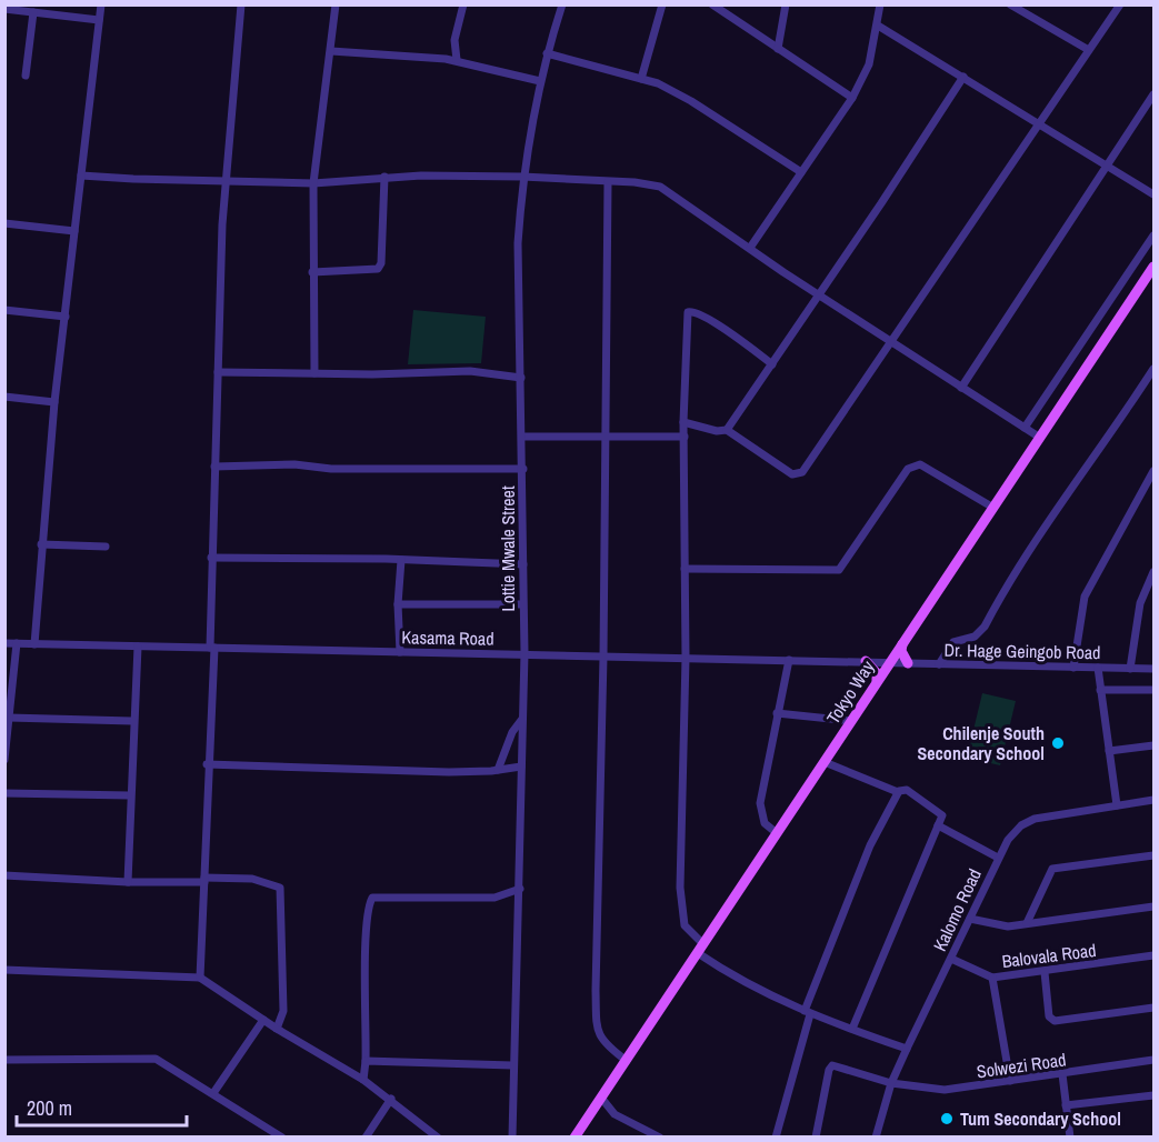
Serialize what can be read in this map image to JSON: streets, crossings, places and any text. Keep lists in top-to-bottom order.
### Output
{
  "streets": {
    "main road": ["Tokyo Way"],
    "street": [
      "Lottie Mwale Street",
      "Kasama Road",
      "Dr. Hage Geingob Road",
      "Kalomo Road",
      "Balovala Road",
      "Solwezi Road"
    ]
  },
  "crossings": [
    ["Lottie Mwale Street", "Kasama Road"],
    ["Kasama Road", "Dr. Hage Geingob Road"],
    ["Kasama Road", "Tokyo Way"],
    ["Dr. Hage Geingob Road", "Tokyo Way"],
    ["Kalomo Road", "Balovala Road"],
    ["Kalomo Road", "Solwezi Road"]
  ],
  "places": ["Chilenje South Secondary School", "Tum Secondary School"],
  "scale_bar": "200 m"
}
